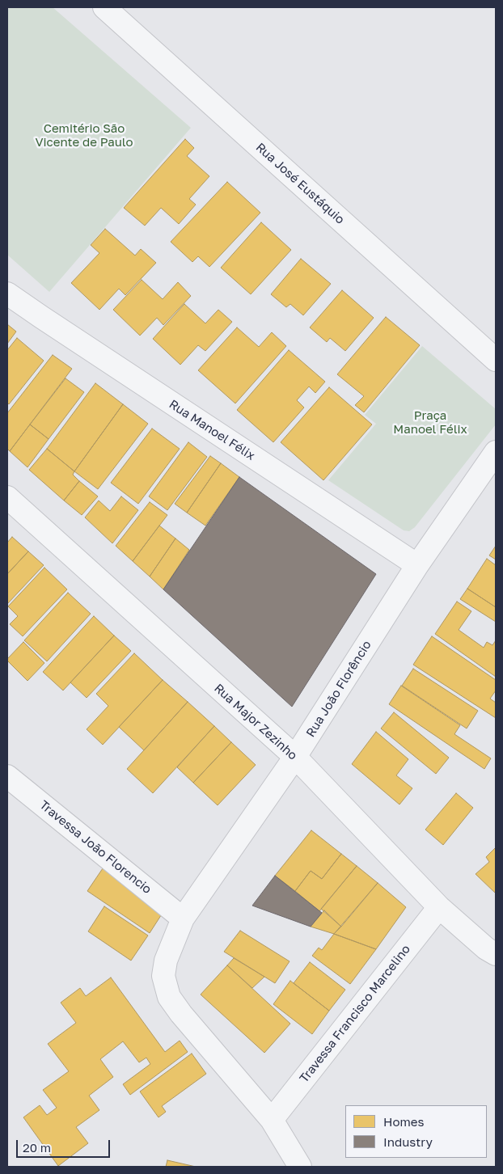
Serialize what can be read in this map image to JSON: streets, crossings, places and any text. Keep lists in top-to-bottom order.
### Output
{
  "streets": {
    "street": [
      "Rua José Eustáquio",
      "Rua Manoel Félix",
      "Rua João Florêncio",
      "Rua Major Zezinho",
      "Travessa João Florencio",
      "Travessa Francisco Marcelino"
    ]
  },
  "crossings": [
    ["Rua Manoel Félix", "Rua João Florêncio"],
    ["Rua João Florêncio", "Rua Major Zezinho"],
    ["Rua João Florêncio", "Travessa João Florencio"],
    ["Rua João Florêncio", "Travessa Francisco Marcelino"],
    ["Rua Major Zezinho", "Travessa Francisco Marcelino"]
  ],
  "parks": ["Cemitério São Vicente de Paulo", "Praça Manoel Félix"],
  "legend": ["Homes", "Industry"],
  "scale_bar": "20 m"
}
